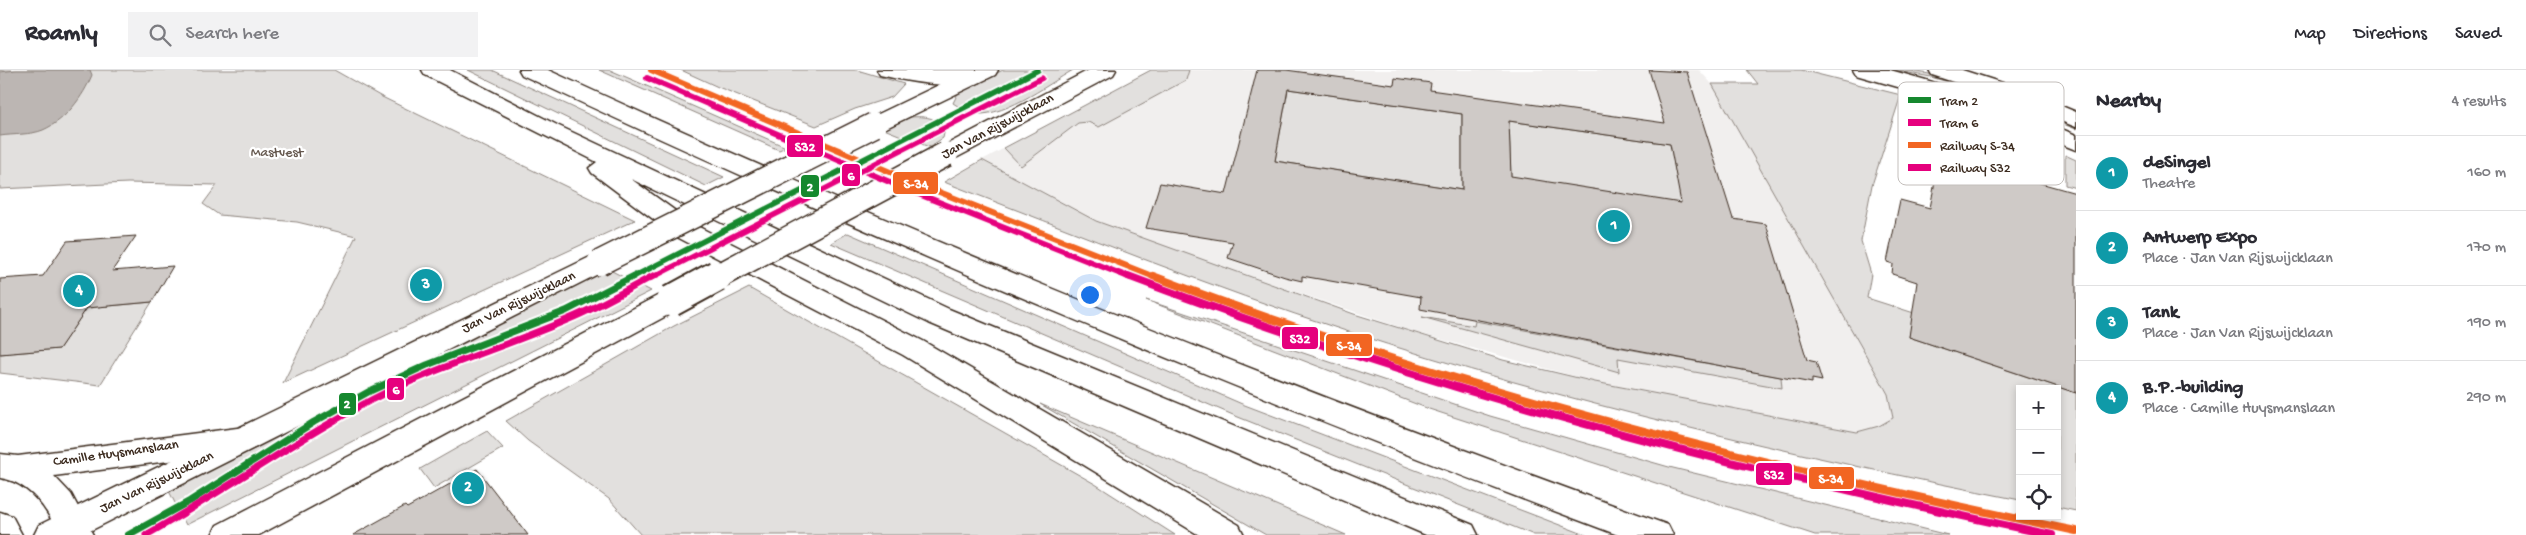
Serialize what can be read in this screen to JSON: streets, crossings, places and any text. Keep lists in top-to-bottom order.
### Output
{
  "streets": {
    "main road": ["Jan Van Rijswijcklaan", "Camille Huysmanslaan"]
  },
  "crossings": [
    ["Jan Van Rijswijcklaan", "Camille Huysmanslaan"]
  ],
  "parks": ["Mastvest"],
  "lines": [
    "tram line 2",
    "rail line S-34",
    "tram line 6",
    "rail line S32"
  ],
  "legend": [
    "Tram 2",
    "Tram 6",
    "Railway S-34",
    "Railway S32"
  ],
  "page": {
    "header": "Roamly",
    "search": "Search here",
    "nav": ["Map", "Directions", "Saved"],
    "heading": ["Nearby", "4 results"],
    "list": [
      {
        "mark": "1",
        "name": "deSingel",
        "note": "Theatre",
        "value": "160 m"
      },
      {
        "mark": "2",
        "name": "Antwerp Expo",
        "note": "Place · Jan Van Rijswijcklaan",
        "value": "170 m"
      },
      {
        "mark": "3",
        "name": "Tank",
        "note": "Place · Jan Van Rijswijcklaan",
        "value": "190 m"
      },
      {
        "mark": "4",
        "name": "B.P.-building",
        "note": "Place · Camille Huysmanslaan",
        "value": "290 m"
      }
    ],
    "pins": [
      "1",
      "3",
      "4",
      "2"
    ],
    "map_buttons": ["+", "−"]
  }
}
